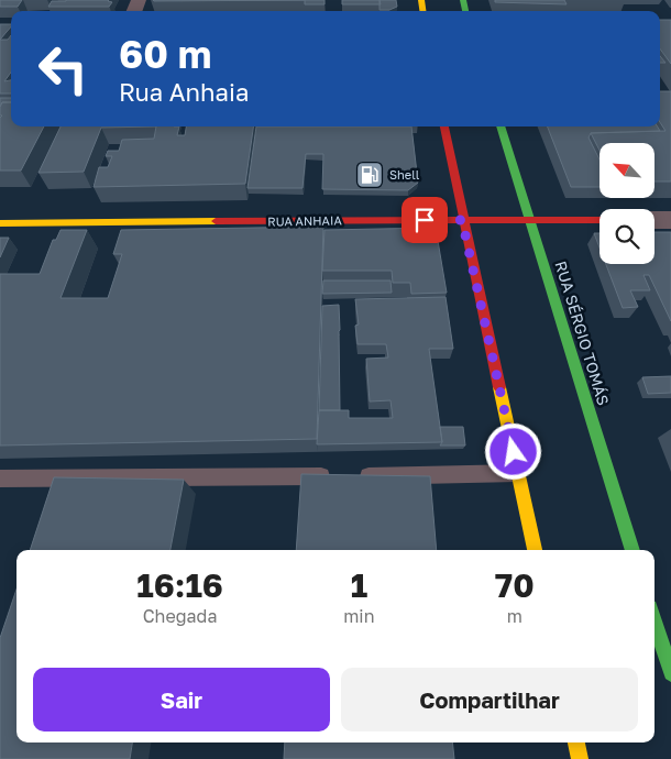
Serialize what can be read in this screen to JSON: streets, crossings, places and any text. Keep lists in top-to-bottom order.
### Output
{
  "streets": {
    "main road": ["RUA ANHAIA", "RUA SÉRGIO TOMÁS"]
  },
  "crossings": [
    ["RUA ANHAIA", "RUA SÉRGIO TOMÁS"]
  ],
  "places": {
    "fuel station": ["Shell"]
  },
  "north": "top left",
  "page": {
    "turn": ["60 m", "Rua Anhaia"],
    "eta": [
      "16:16",
      "Chegada",
      "1",
      "min",
      "70",
      "m"
    ],
    "buttons": ["Sair", "Compartilhar"]
  }
}
